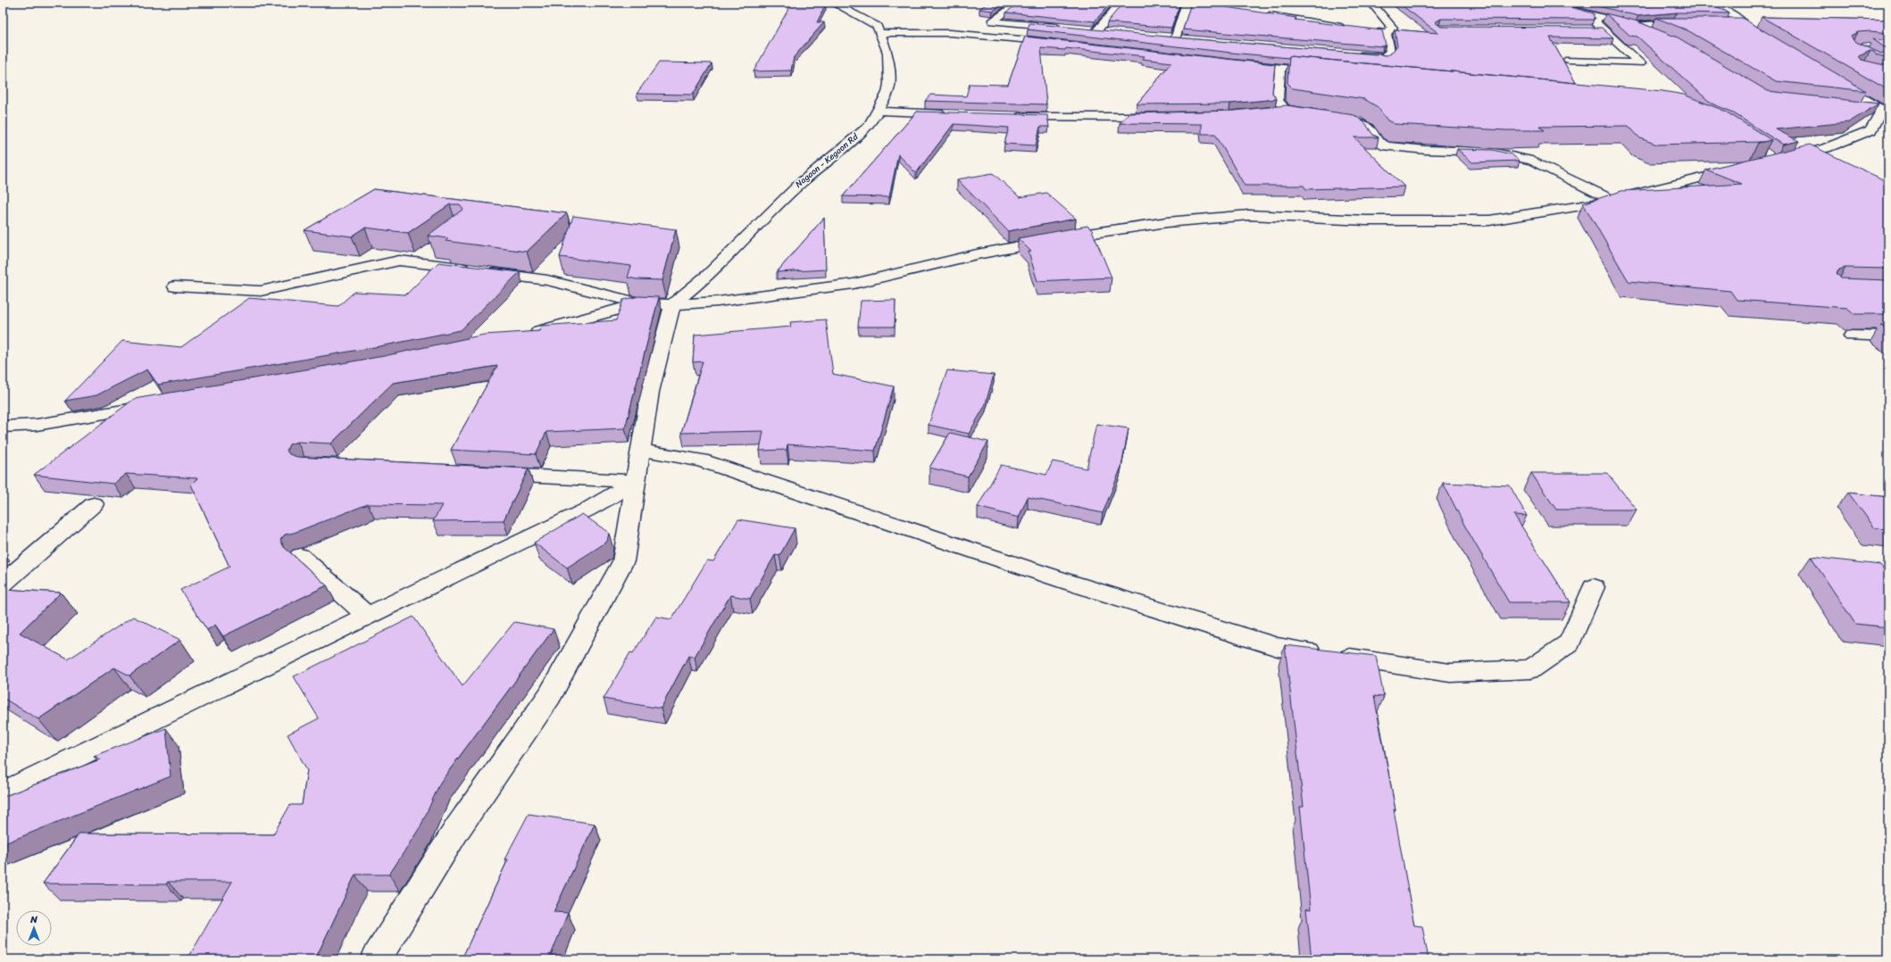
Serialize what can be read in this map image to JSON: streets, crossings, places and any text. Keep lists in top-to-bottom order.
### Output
{
  "streets": {
    "street": ["Nagaon - Kegaon Rd"]
  },
  "north": "top"
}
